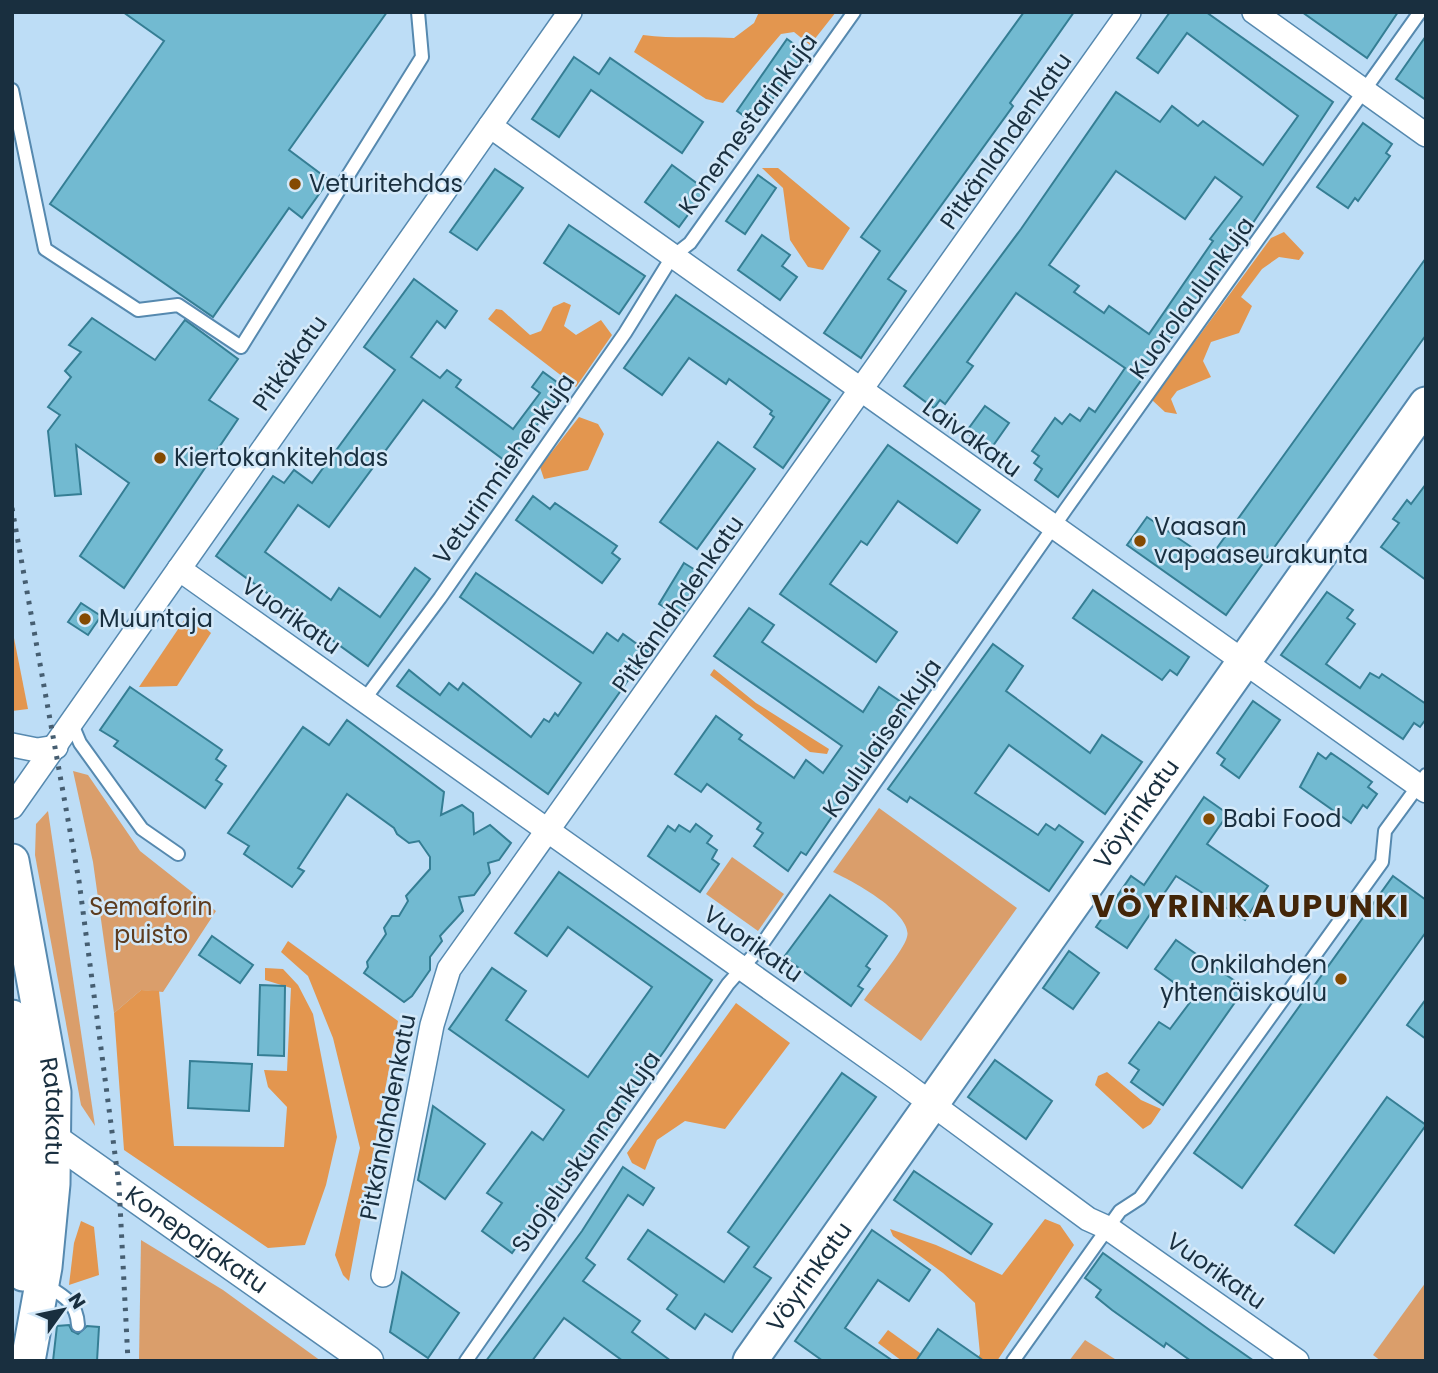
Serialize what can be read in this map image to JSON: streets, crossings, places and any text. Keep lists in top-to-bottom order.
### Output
{
  "streets": {
    "main road": ["Vöyrinkatu", "Ratakatu"],
    "street": [
      "Pitkänlahdenkatu",
      "Pitkäkatu",
      "Laivakatu",
      "Vuorikatu",
      "Konepajakatu"
    ],
    "lane": [
      "Konemestarinkuja",
      "Kuorolaulunkuja",
      "Veturinmiehenkuja",
      "Koululaisenkuja",
      "Suojeluskunnankuja"
    ]
  },
  "crossings": [
    ["Konemestarinkuja", "Laivakatu"],
    ["Konemestarinkuja", "Veturinmiehenkuja"],
    ["Pitkänlahdenkatu", "Laivakatu"],
    ["Pitkänlahdenkatu", "Vuorikatu"],
    ["Kuorolaulunkuja", "Laivakatu"],
    ["Kuorolaulunkuja", "Koululaisenkuja"],
    ["Pitkäkatu", "Laivakatu"],
    ["Pitkäkatu", "Vuorikatu"],
    ["Laivakatu", "Veturinmiehenkuja"],
    ["Laivakatu", "Koululaisenkuja"],
    ["Laivakatu", "Vöyrinkatu"],
    ["Veturinmiehenkuja", "Vuorikatu"],
    ["Vuorikatu", "Koululaisenkuja"],
    ["Vuorikatu", "Vöyrinkatu"],
    ["Vuorikatu", "Suojeluskunnankuja"],
    ["Koululaisenkuja", "Suojeluskunnankuja"],
    ["Ratakatu", "Konepajakatu"]
  ],
  "districts": ["VÖYRINKAUPUNKI"],
  "parks": ["Semaforin puisto"],
  "places": [
    "Veturitehdas",
    "Kiertokankitehdas",
    "Vaasan vapaaseurakunta",
    "Muuntaja",
    "Babi Food",
    "Onkilahden yhtenäiskoulu"
  ],
  "north": "top right"
}
